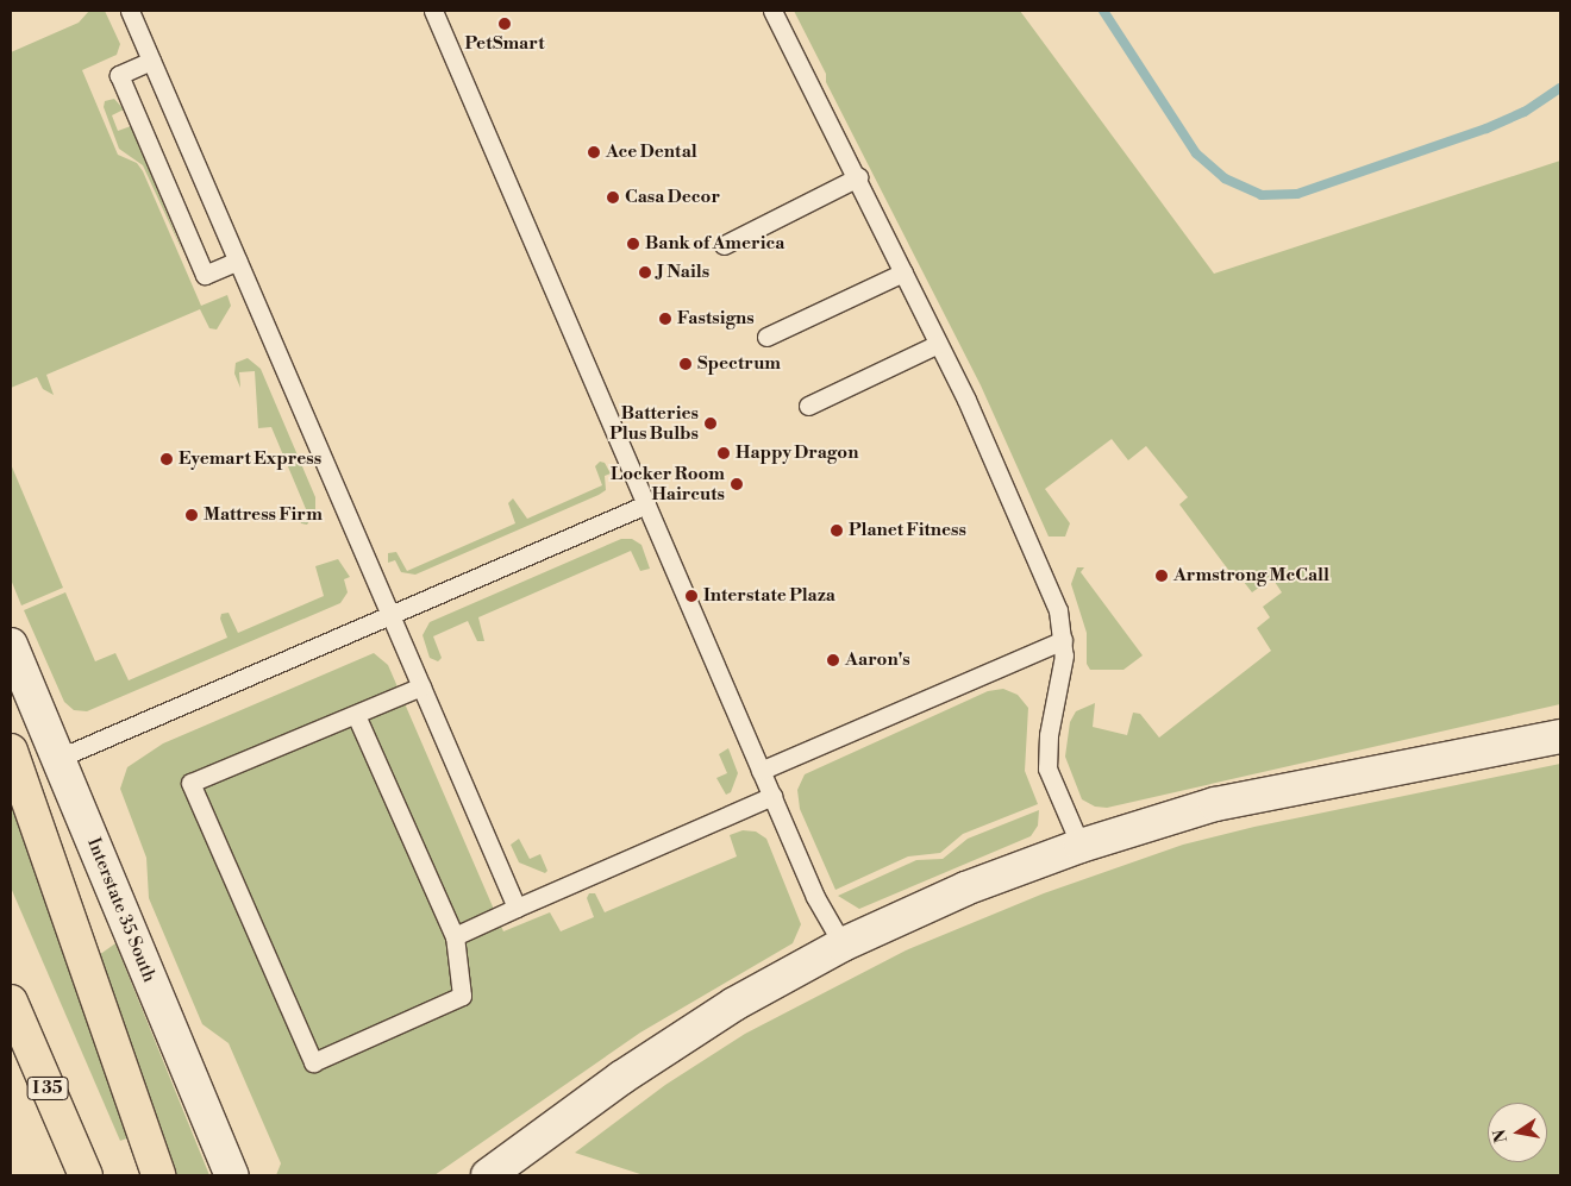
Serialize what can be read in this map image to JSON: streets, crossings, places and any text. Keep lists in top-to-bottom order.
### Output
{
  "streets": {
    "highway": ["I 35"],
    "main road": ["Interstate 35 South"]
  },
  "places": [
    "PetSmart",
    "Ace Dental",
    "Casa Decor",
    "Bank of America",
    "J Nails",
    "Fastsigns",
    "Spectrum",
    "Batteries Plus Bulbs",
    "Happy Dragon",
    "Eyemart Express",
    "Locker Room Haircuts",
    "Mattress Firm",
    "Planet Fitness",
    "Armstrong McCall",
    "Interstate Plaza",
    "Aaron's"
  ],
  "north": "left"
}
